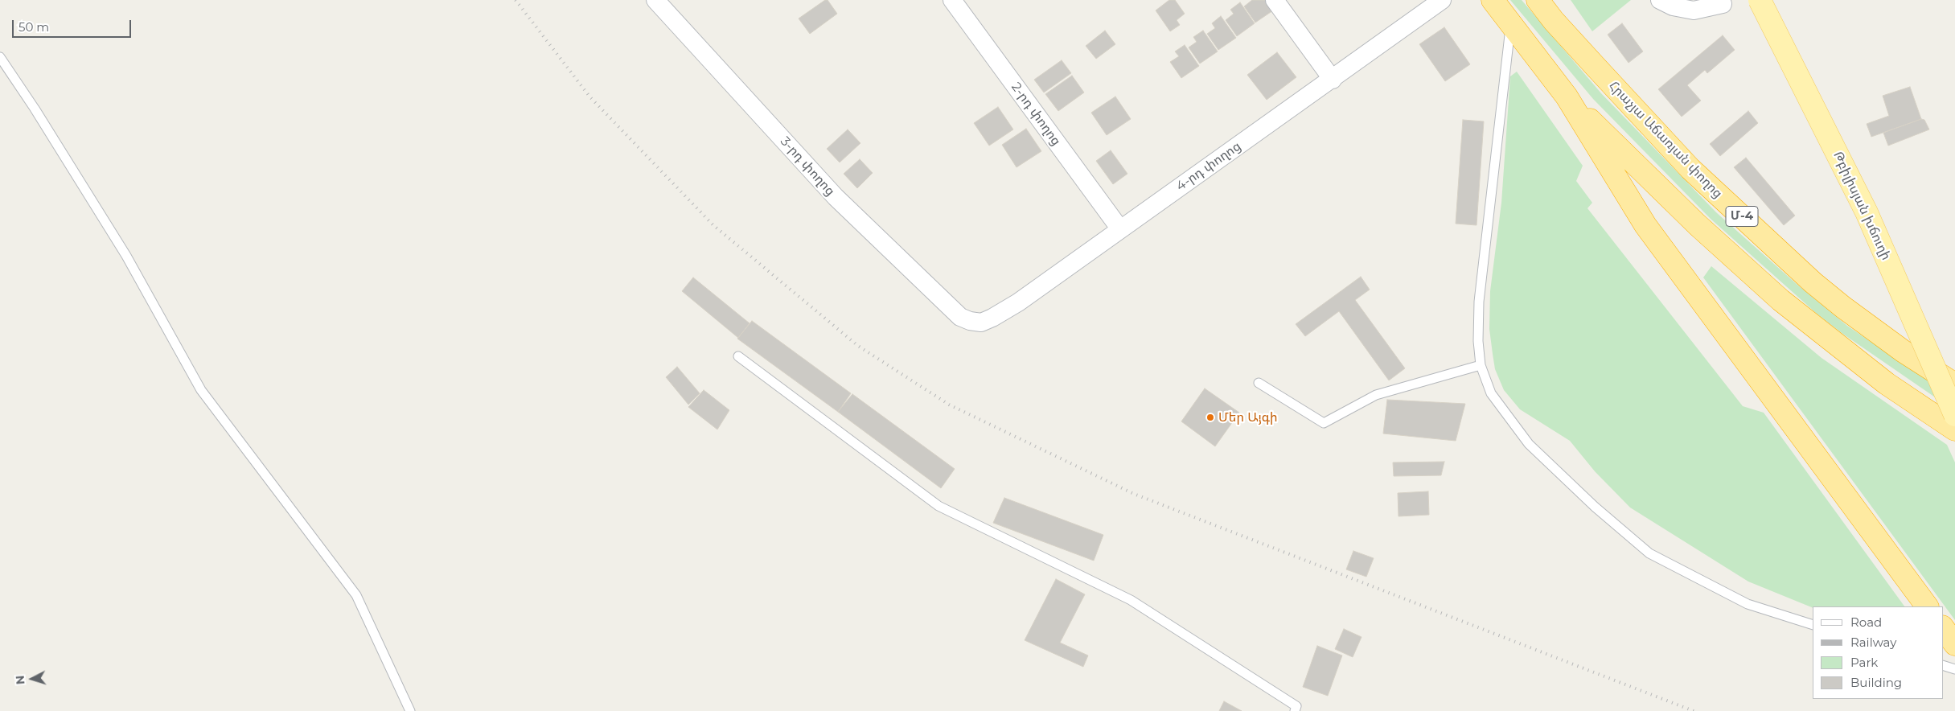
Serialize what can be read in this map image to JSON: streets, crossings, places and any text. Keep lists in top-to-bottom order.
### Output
{
  "streets": {
    "highway": ["Հրաչյա Աճառյան փողոց", "Մ-4"],
    "main road": ["Թբիլիսյան խճուղի"],
    "street": ["2-րդ փողոց", "3-րդ փողոց", "4-րդ փողոց"]
  },
  "crossings": [
    ["2-րդ փողոց", "4-րդ փողոց"],
    ["Հրաչյա Աճառյան փողոց", "Մ-4"],
    ["3-րդ փողոց", "4-րդ փողոց"]
  ],
  "places": ["Մեր Այգի"],
  "legend": [
    "Road",
    "Railway",
    "Park",
    "Building"
  ],
  "scale_bar": "50 m",
  "north": "left"
}
